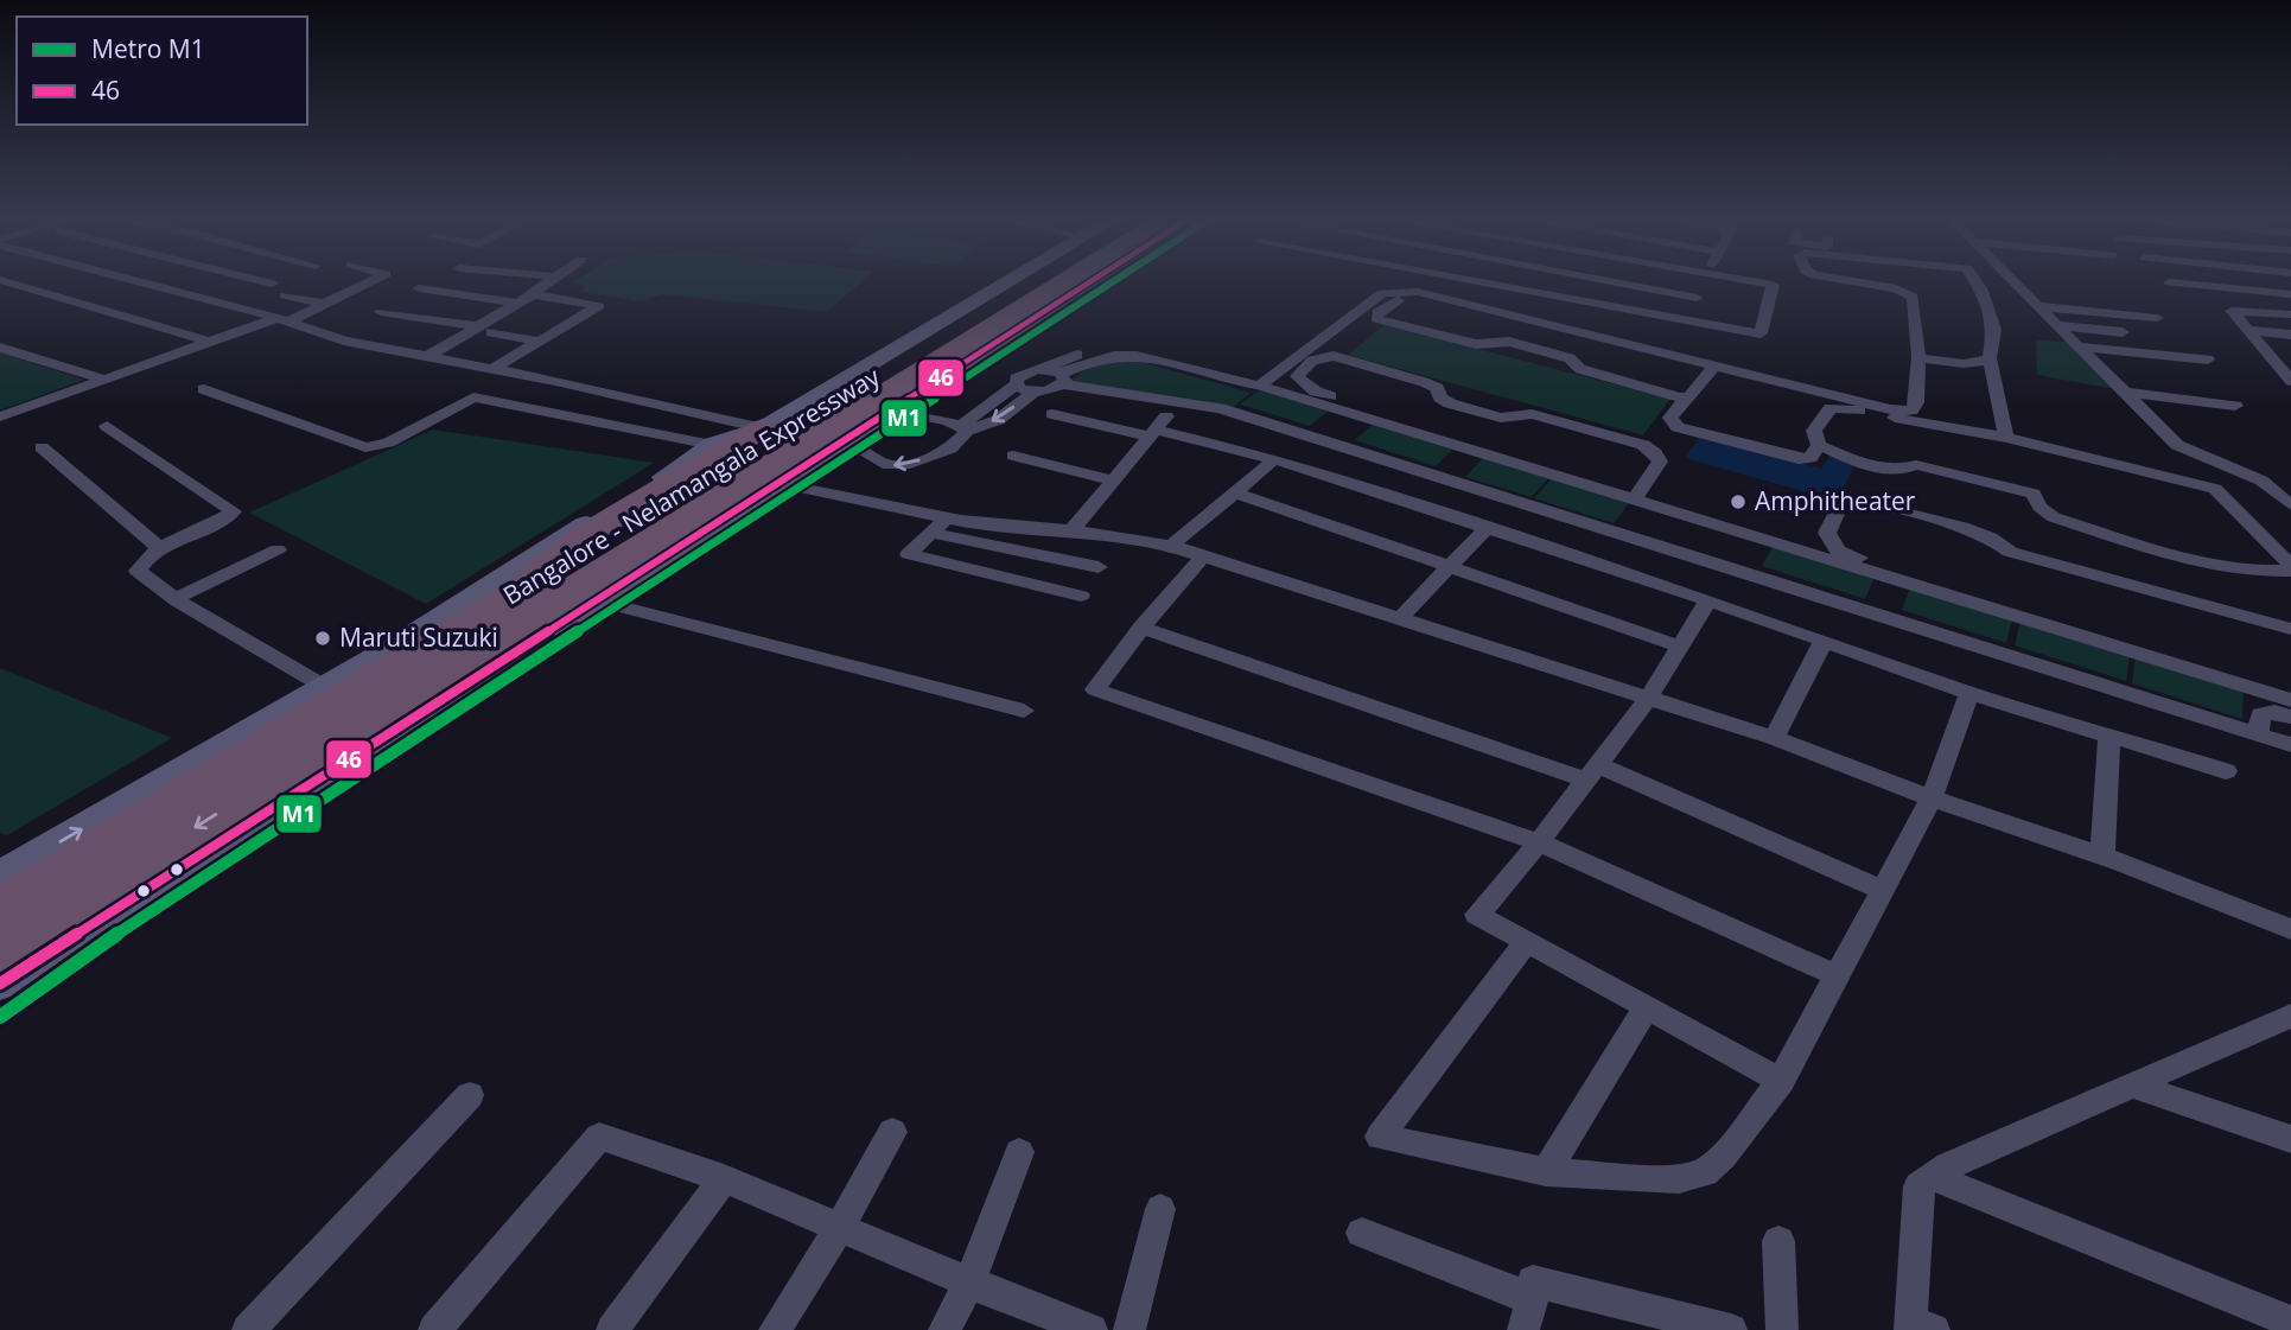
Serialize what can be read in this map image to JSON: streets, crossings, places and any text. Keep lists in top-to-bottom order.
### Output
{
  "streets": {
    "highway": ["Bangalore - Nelamangala Expressway"]
  },
  "places": ["Amphitheater", "Maruti Suzuki"],
  "lines": ["metro line M1", "transit line 46"],
  "legend": ["Metro M1", "46"]
}
